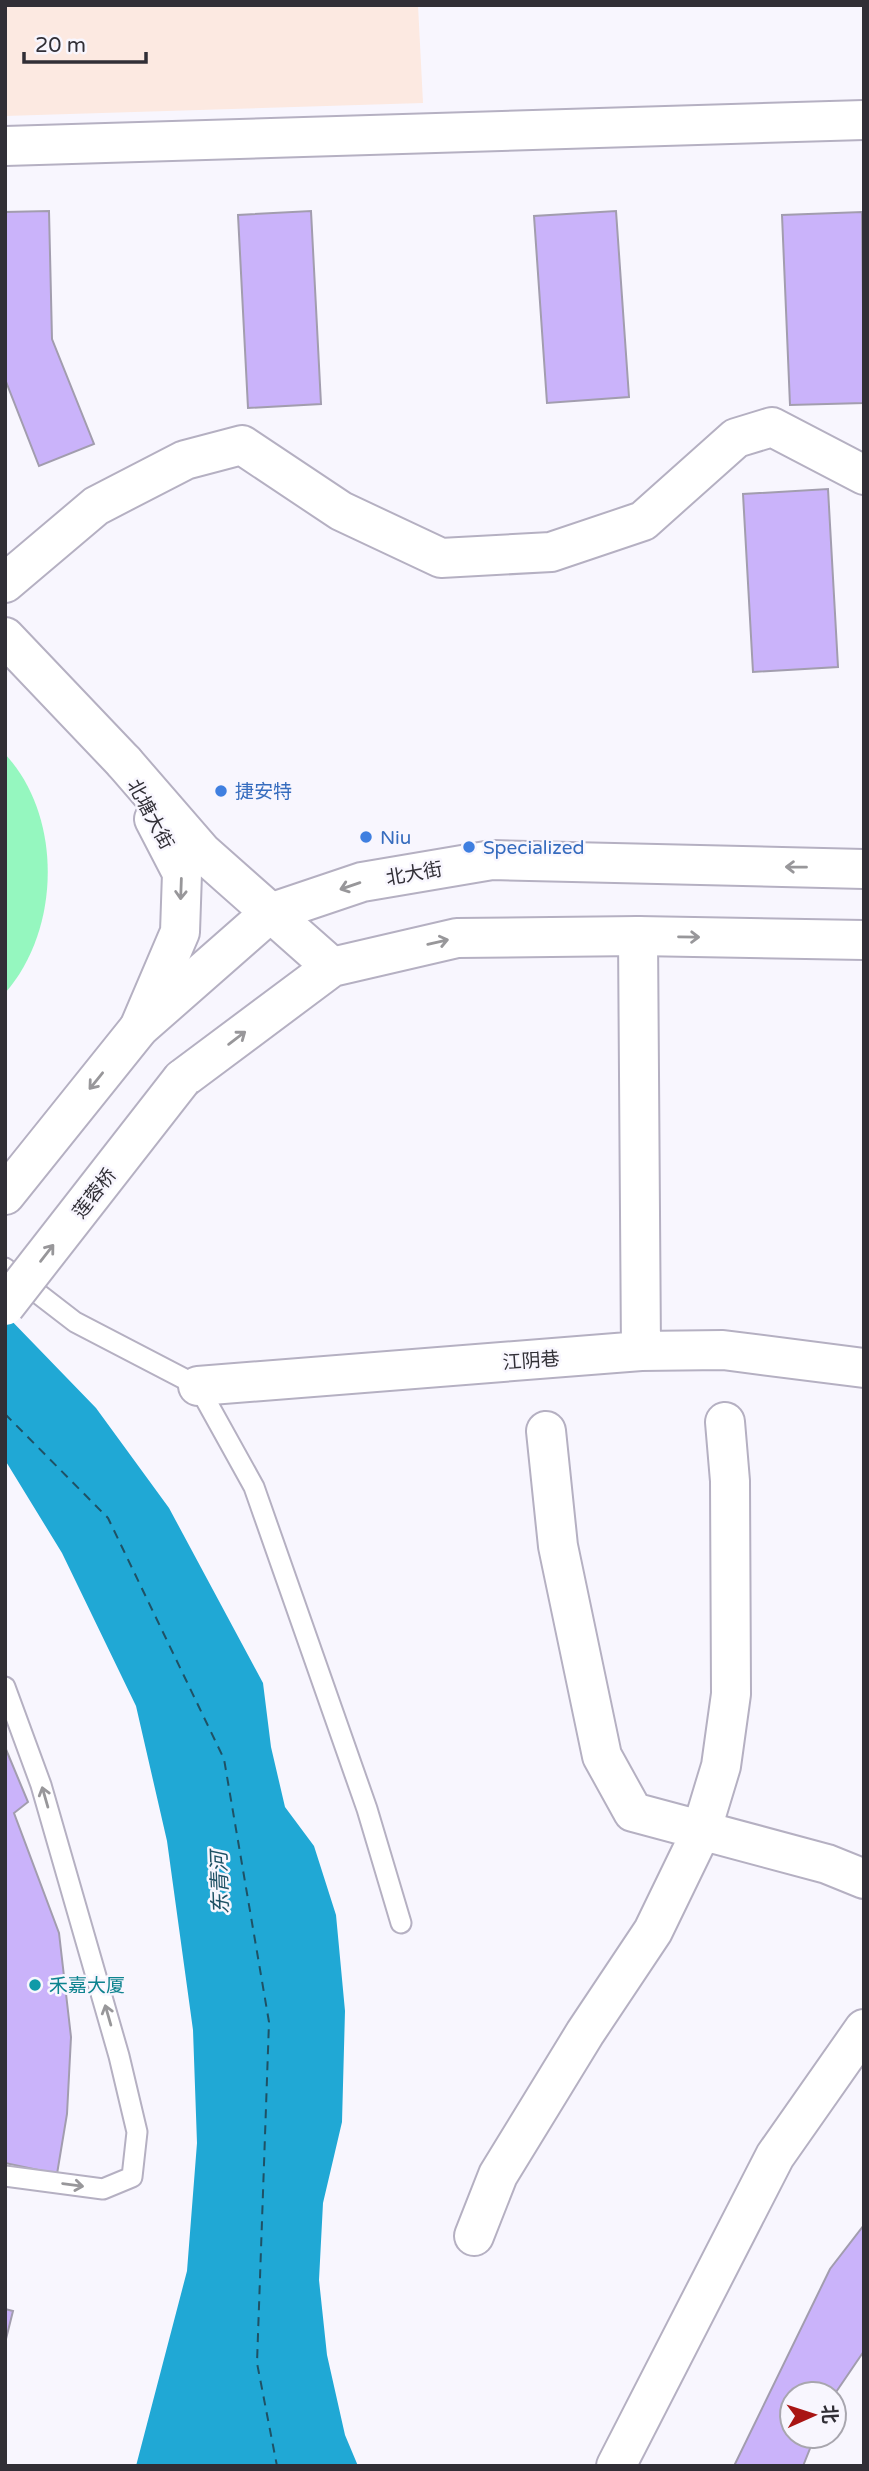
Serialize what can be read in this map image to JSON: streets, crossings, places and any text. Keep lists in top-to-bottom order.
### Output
{
  "streets": {
    "street": [
      "北塘大街",
      "北大街",
      "莲蓉桥",
      "江阴巷"
    ]
  },
  "crossings": [
    ["北塘大街", "北大街"]
  ],
  "one_way": ["北塘大街"],
  "water": ["东青河"],
  "places": [
    "捷安特",
    "Niu",
    "Specialized",
    "禾嘉大厦"
  ],
  "scale_bar": "20 m",
  "north": "right"
}
